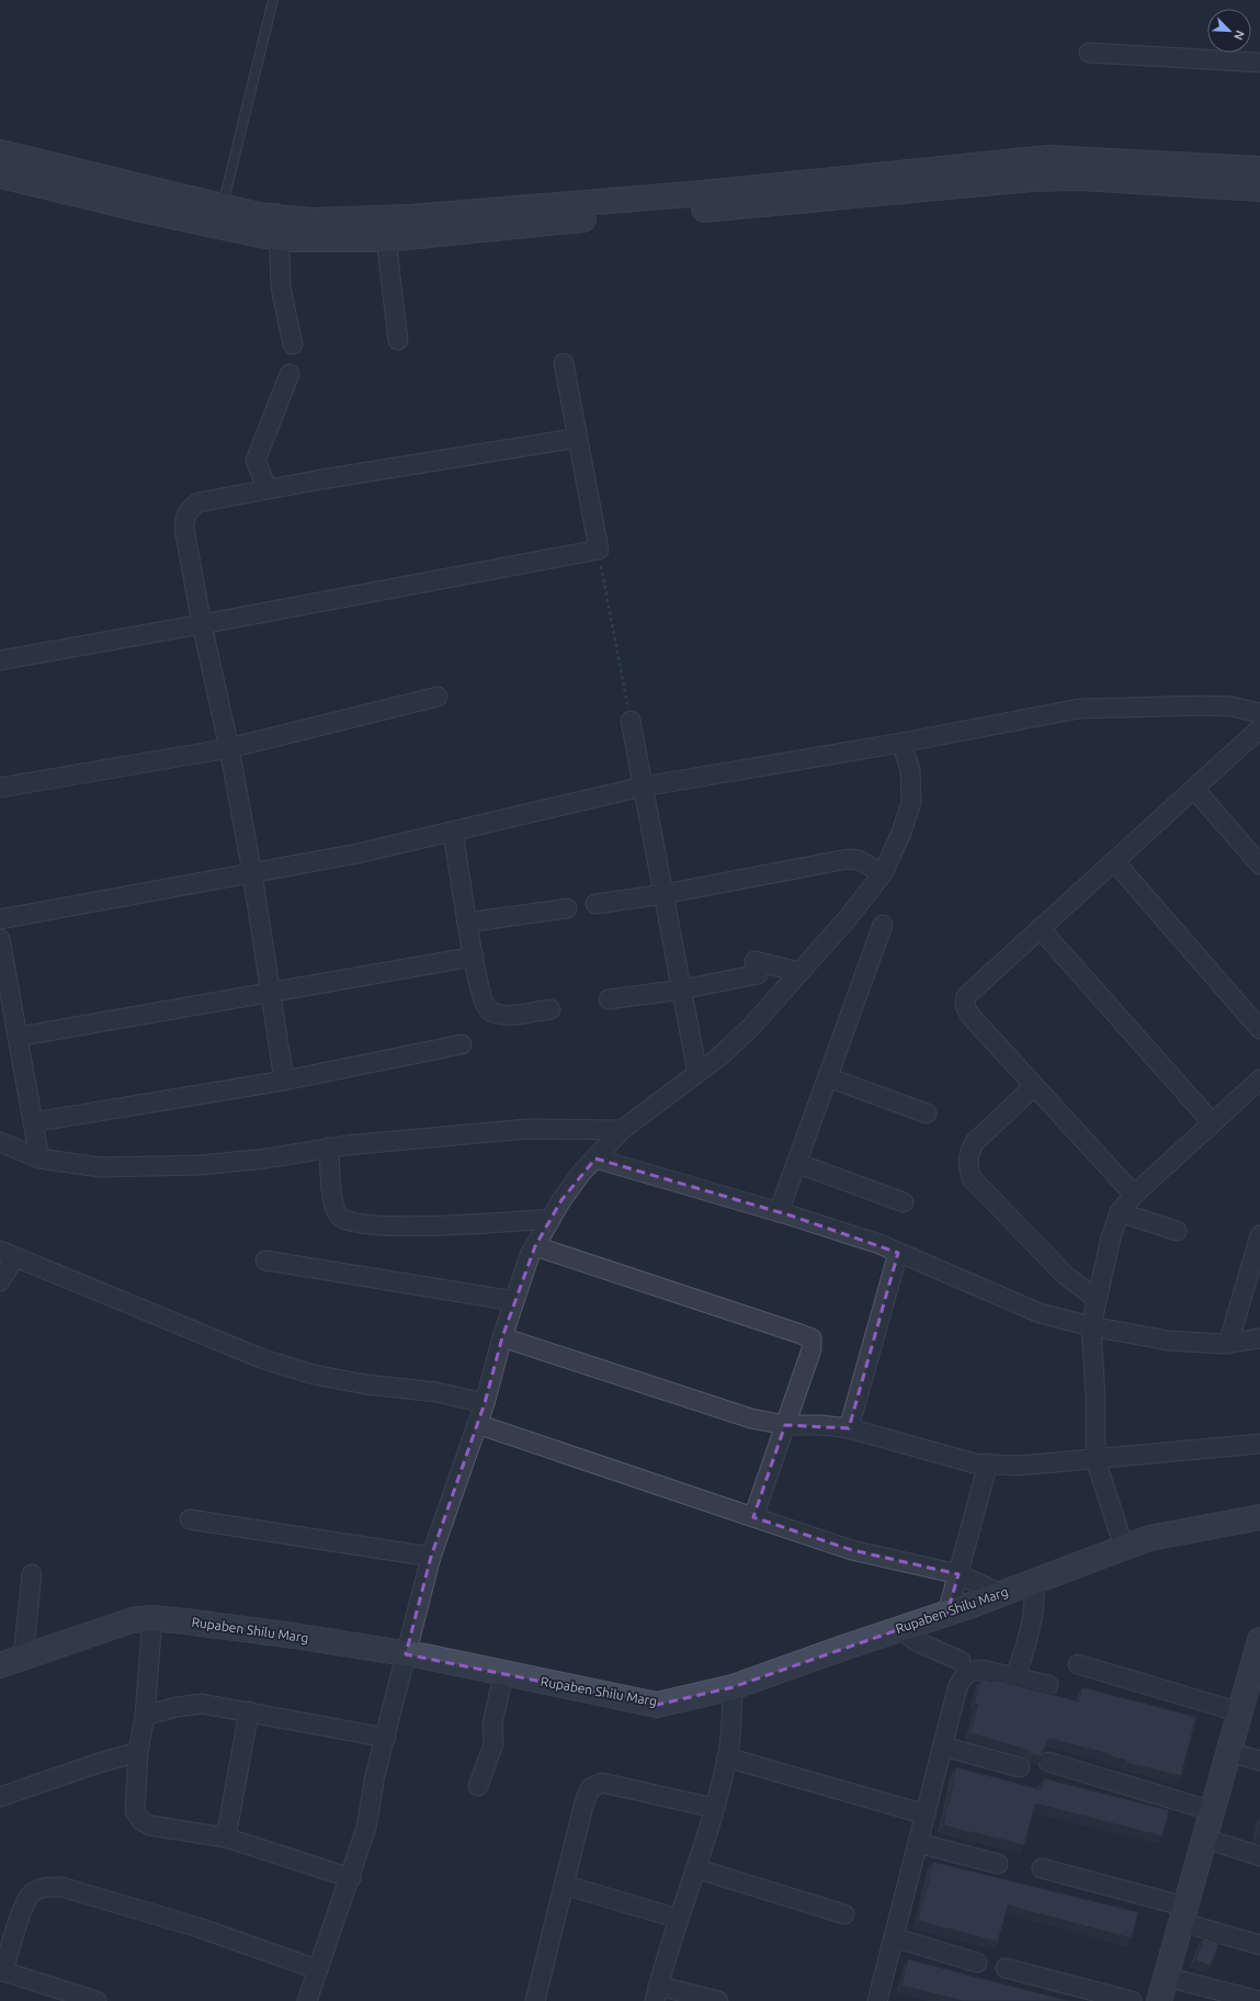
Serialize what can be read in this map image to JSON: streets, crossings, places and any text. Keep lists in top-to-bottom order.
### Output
{
  "streets": {
    "street": ["Rupaben Shilu Marg"]
  },
  "north": "bottom right"
}
